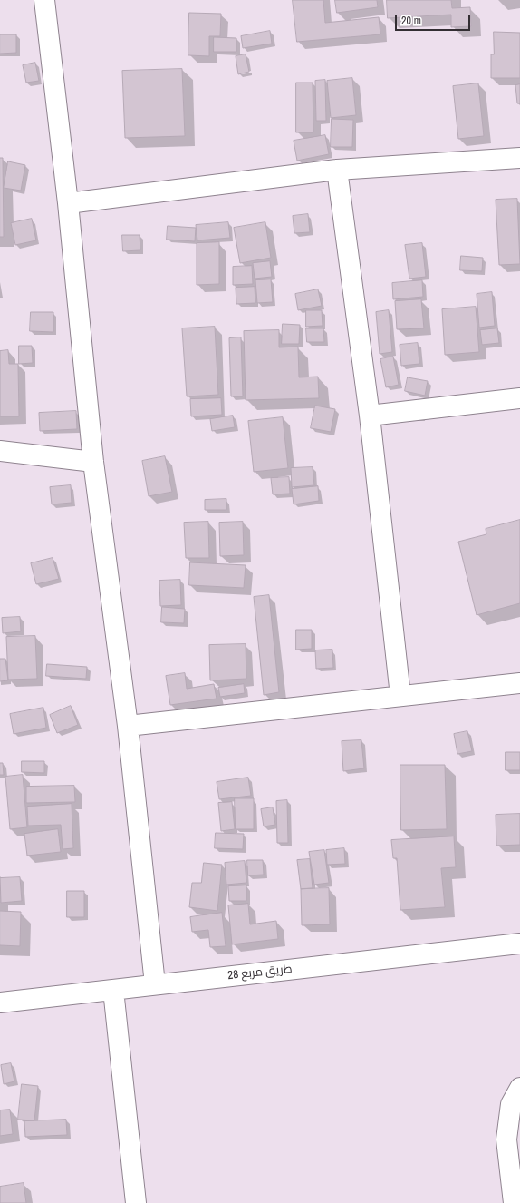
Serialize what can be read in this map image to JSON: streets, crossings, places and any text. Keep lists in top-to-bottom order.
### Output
{
  "streets": {
    "street": ["طريق مربع 28"]
  },
  "scale_bar": "20 m"
}
